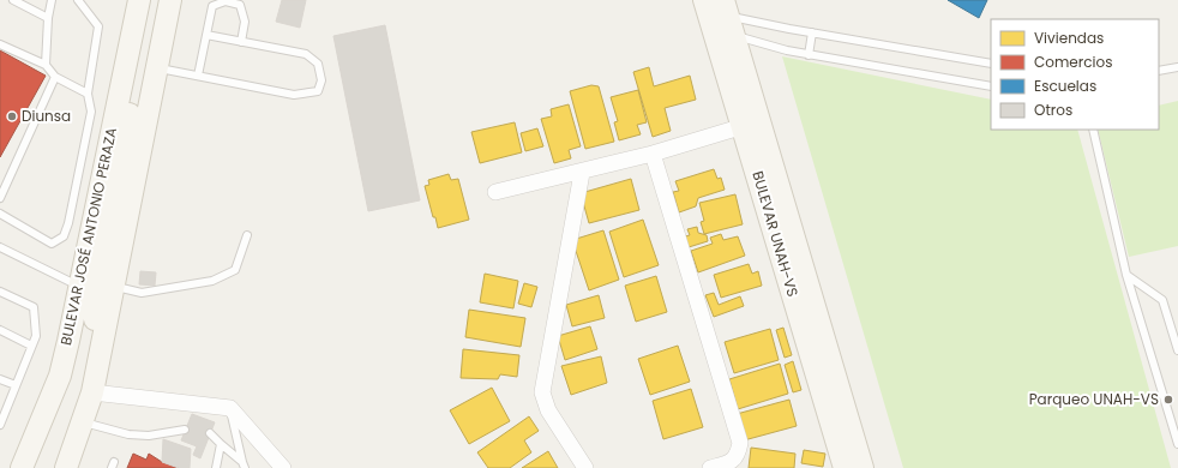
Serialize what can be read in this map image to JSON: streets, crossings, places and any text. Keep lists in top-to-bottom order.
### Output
{
  "streets": {
    "main road": ["BULEVAR UNAH-VS", "BULEVAR JOSÉ ANTONIO PERAZA"]
  },
  "places": ["Diunsa", "Parqueo UNAH-VS"],
  "legend": [
    "Viviendas",
    "Comercios",
    "Escuelas",
    "Otros"
  ]
}
